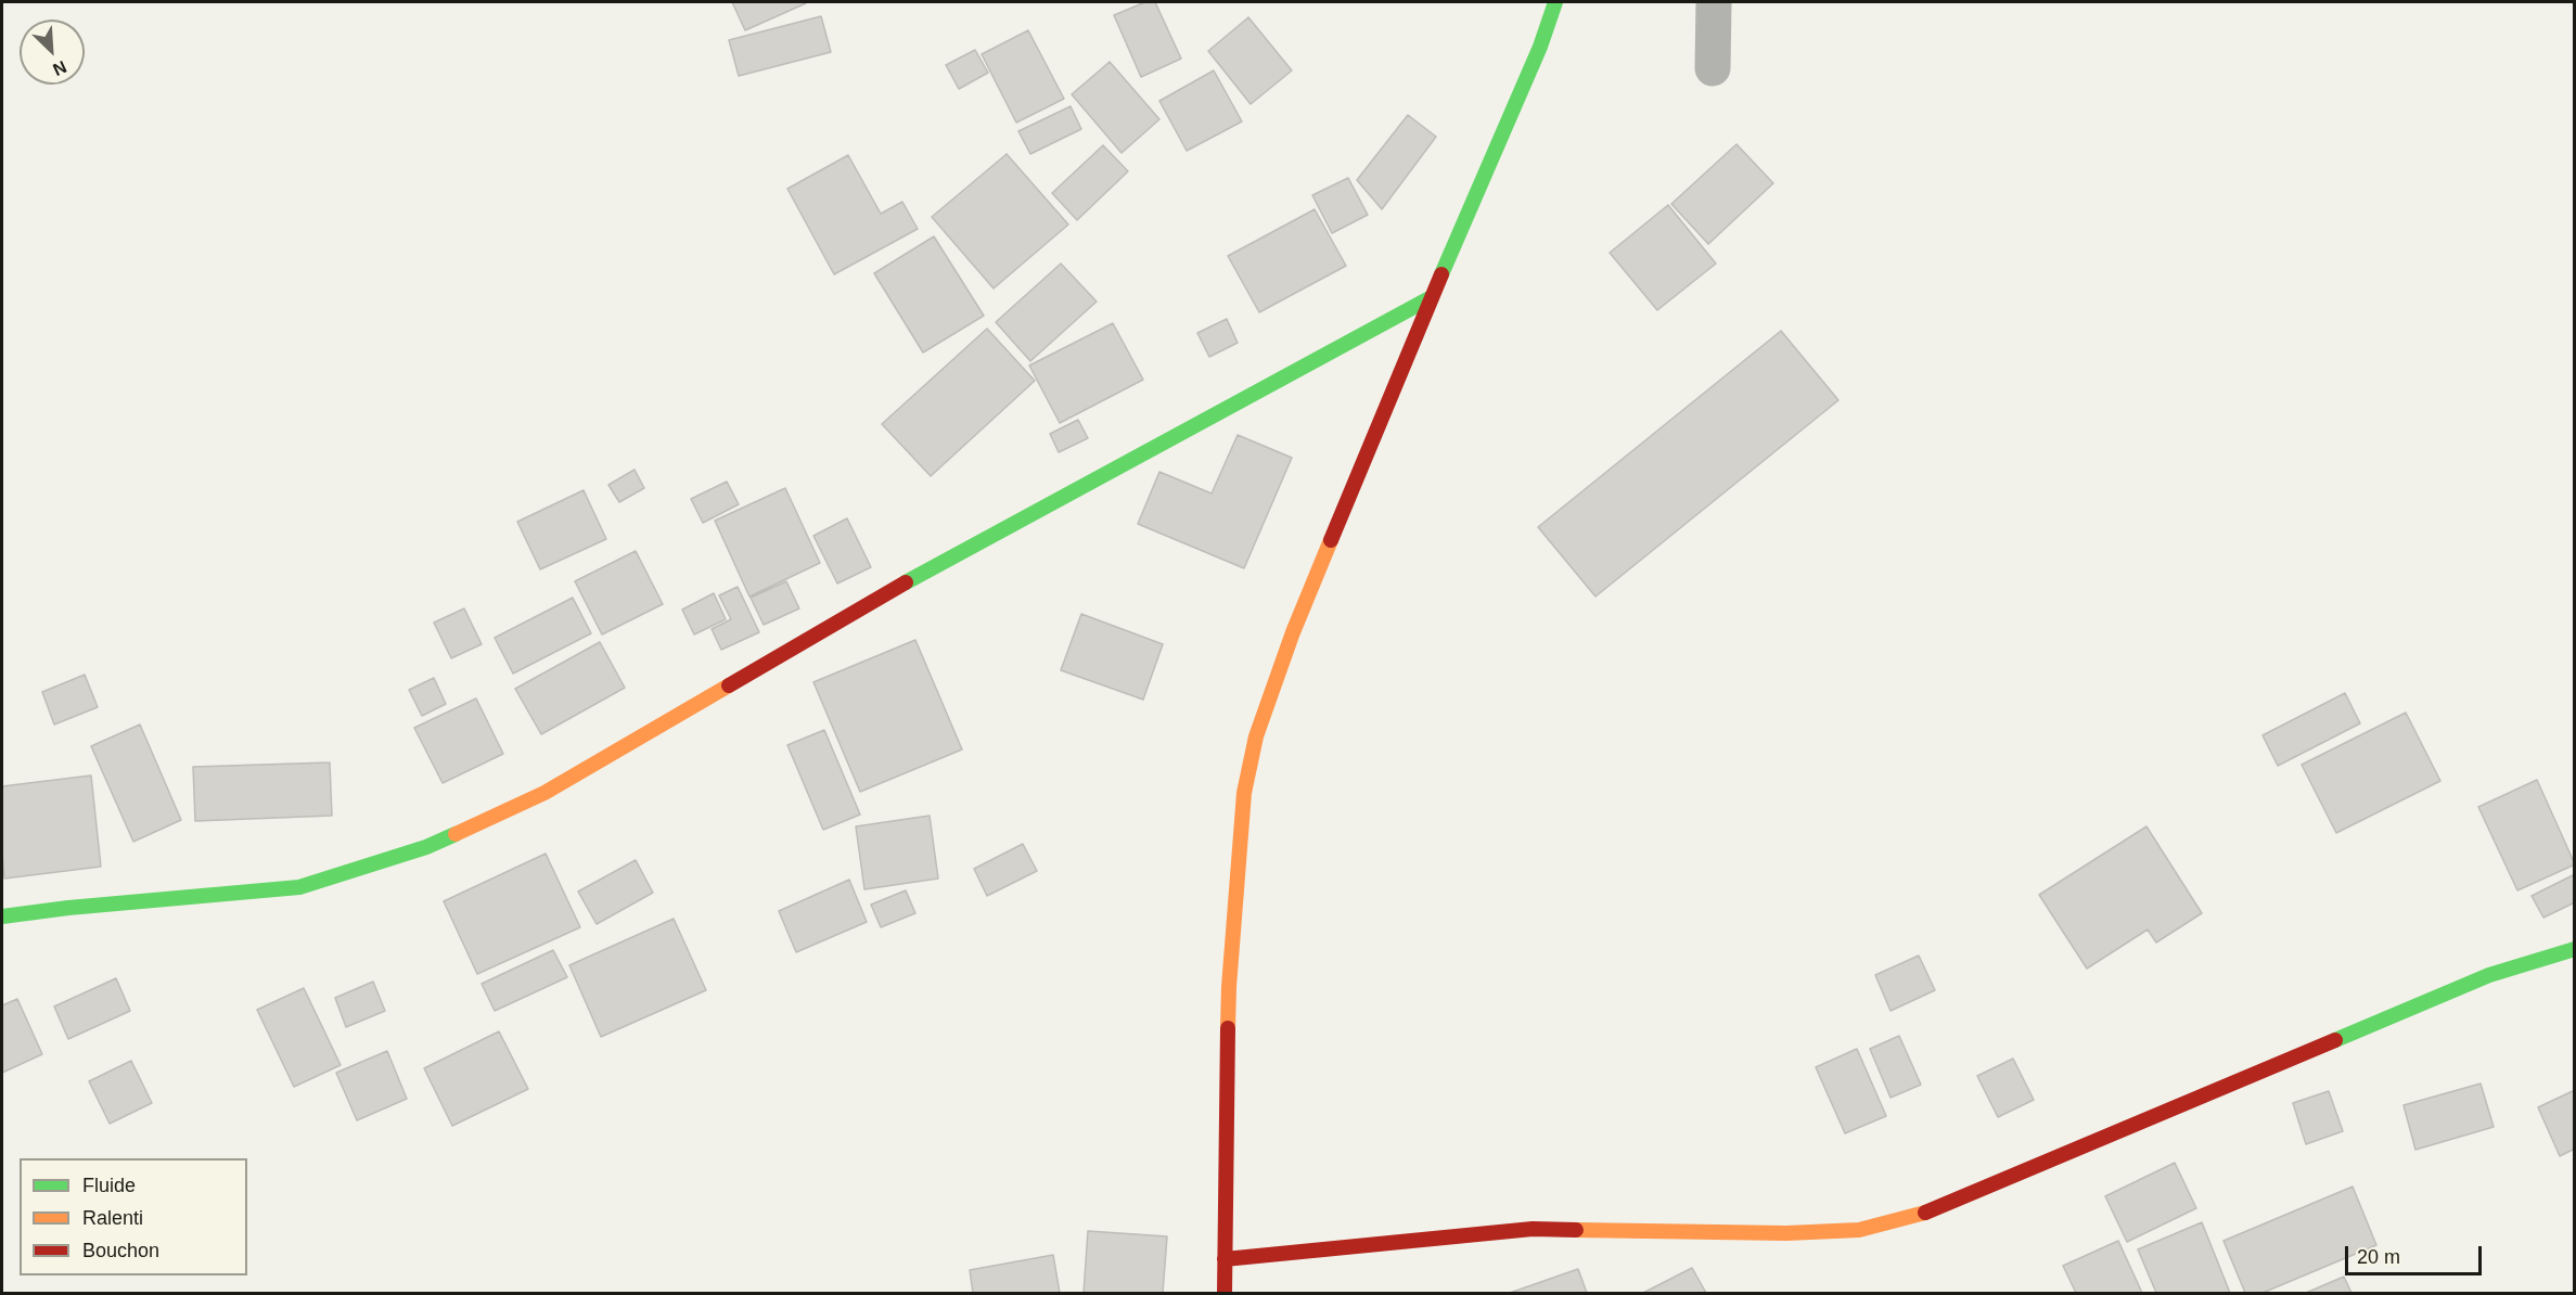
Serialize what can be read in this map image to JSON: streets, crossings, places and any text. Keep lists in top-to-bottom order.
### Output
{
  "legend": ["Fluide", "Ralenti", "Bouchon"],
  "scale_bar": "20 m",
  "north": "bottom right"
}
